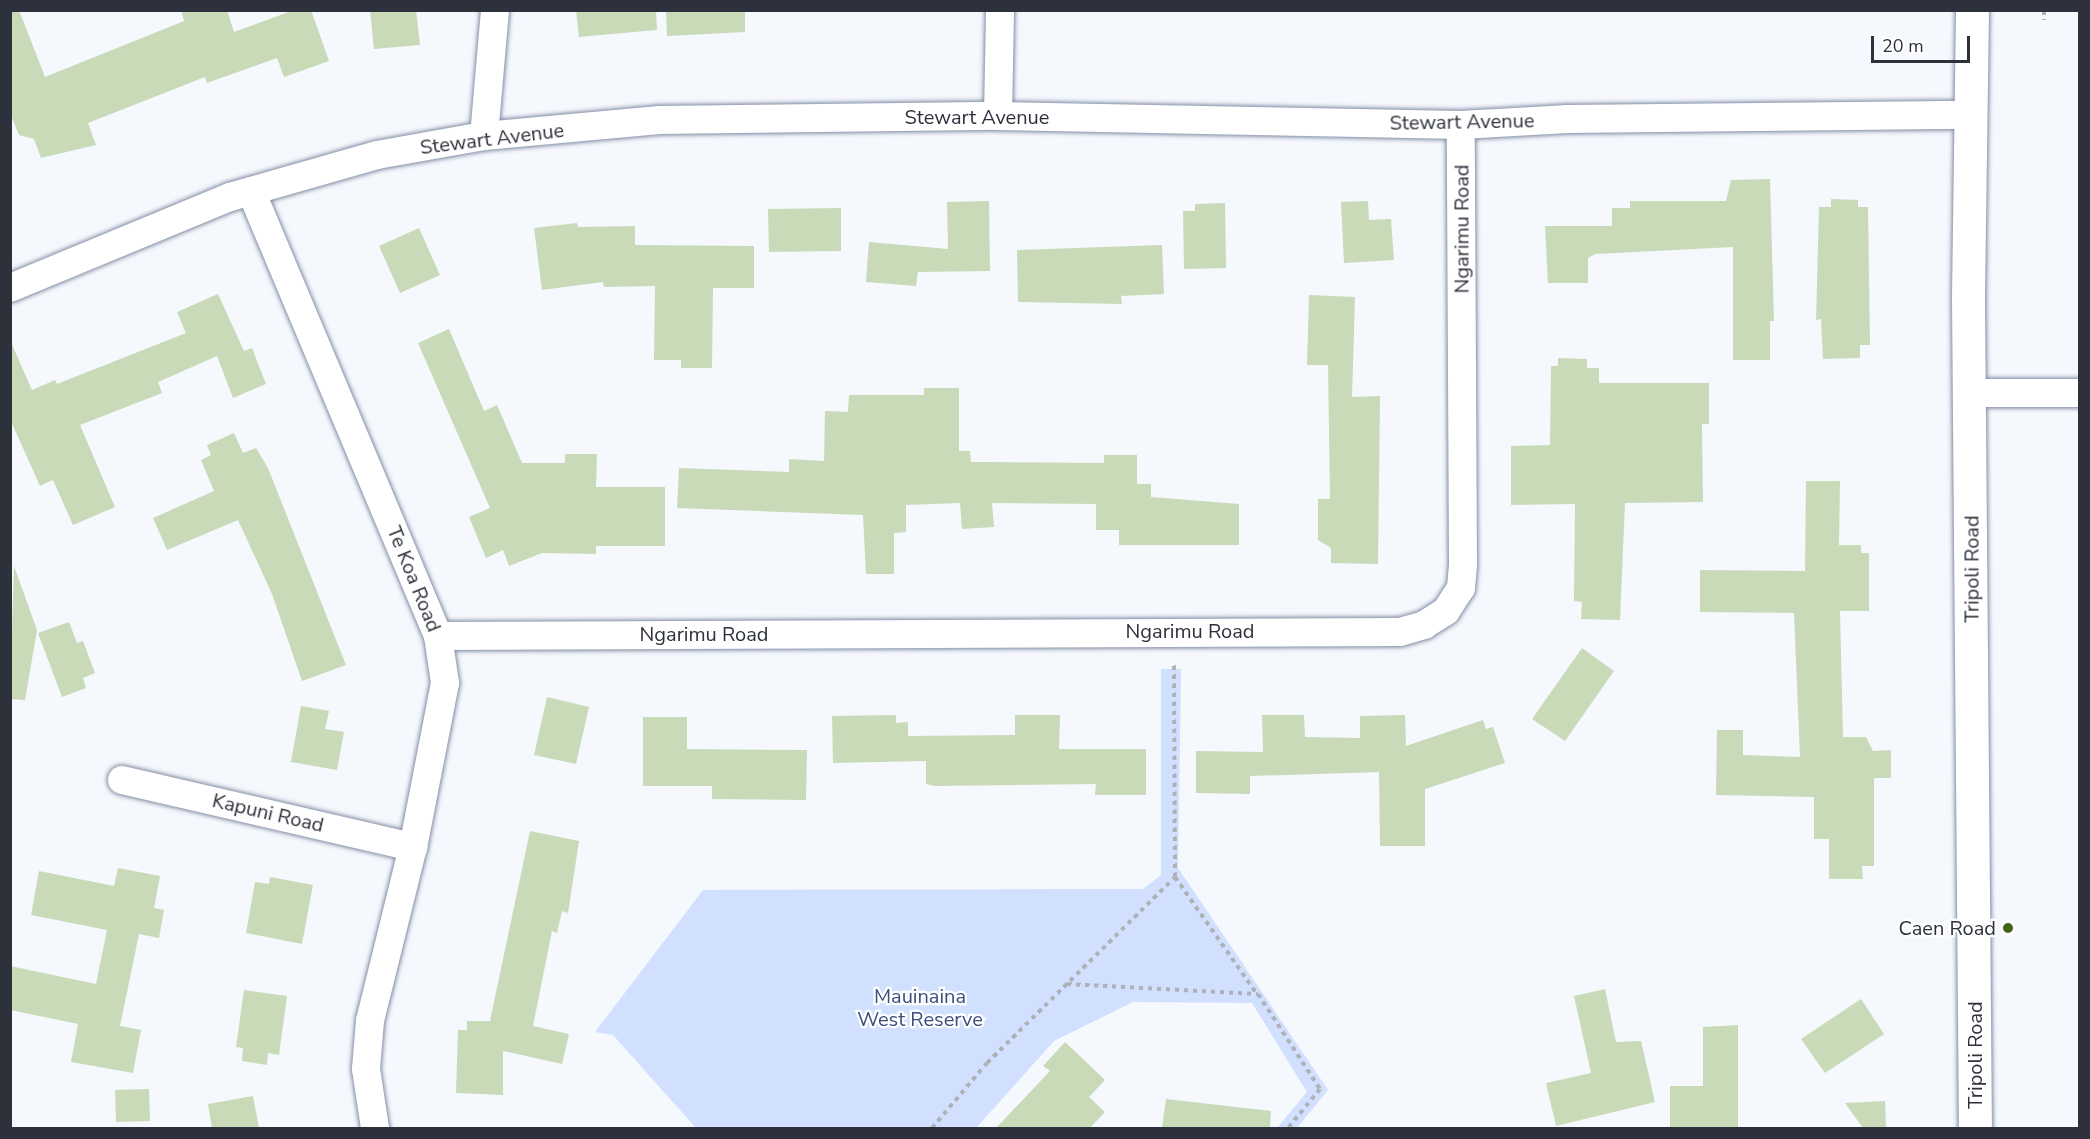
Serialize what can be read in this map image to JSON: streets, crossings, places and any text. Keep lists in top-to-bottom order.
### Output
{
  "streets": {
    "street": [
      "Stewart Avenue",
      "Ngarimu Road",
      "Tripoli Road",
      "Te Koa Road",
      "Kapuni Road"
    ]
  },
  "crossings": [
    ["Stewart Avenue", "Ngarimu Road"],
    ["Stewart Avenue", "Tripoli Road"],
    ["Stewart Avenue", "Te Koa Road"],
    ["Ngarimu Road", "Te Koa Road"],
    ["Te Koa Road", "Kapuni Road"]
  ],
  "parks": ["Mauinaina West Reserve"],
  "places": ["Caen Road"],
  "scale_bar": "20 m"
}
